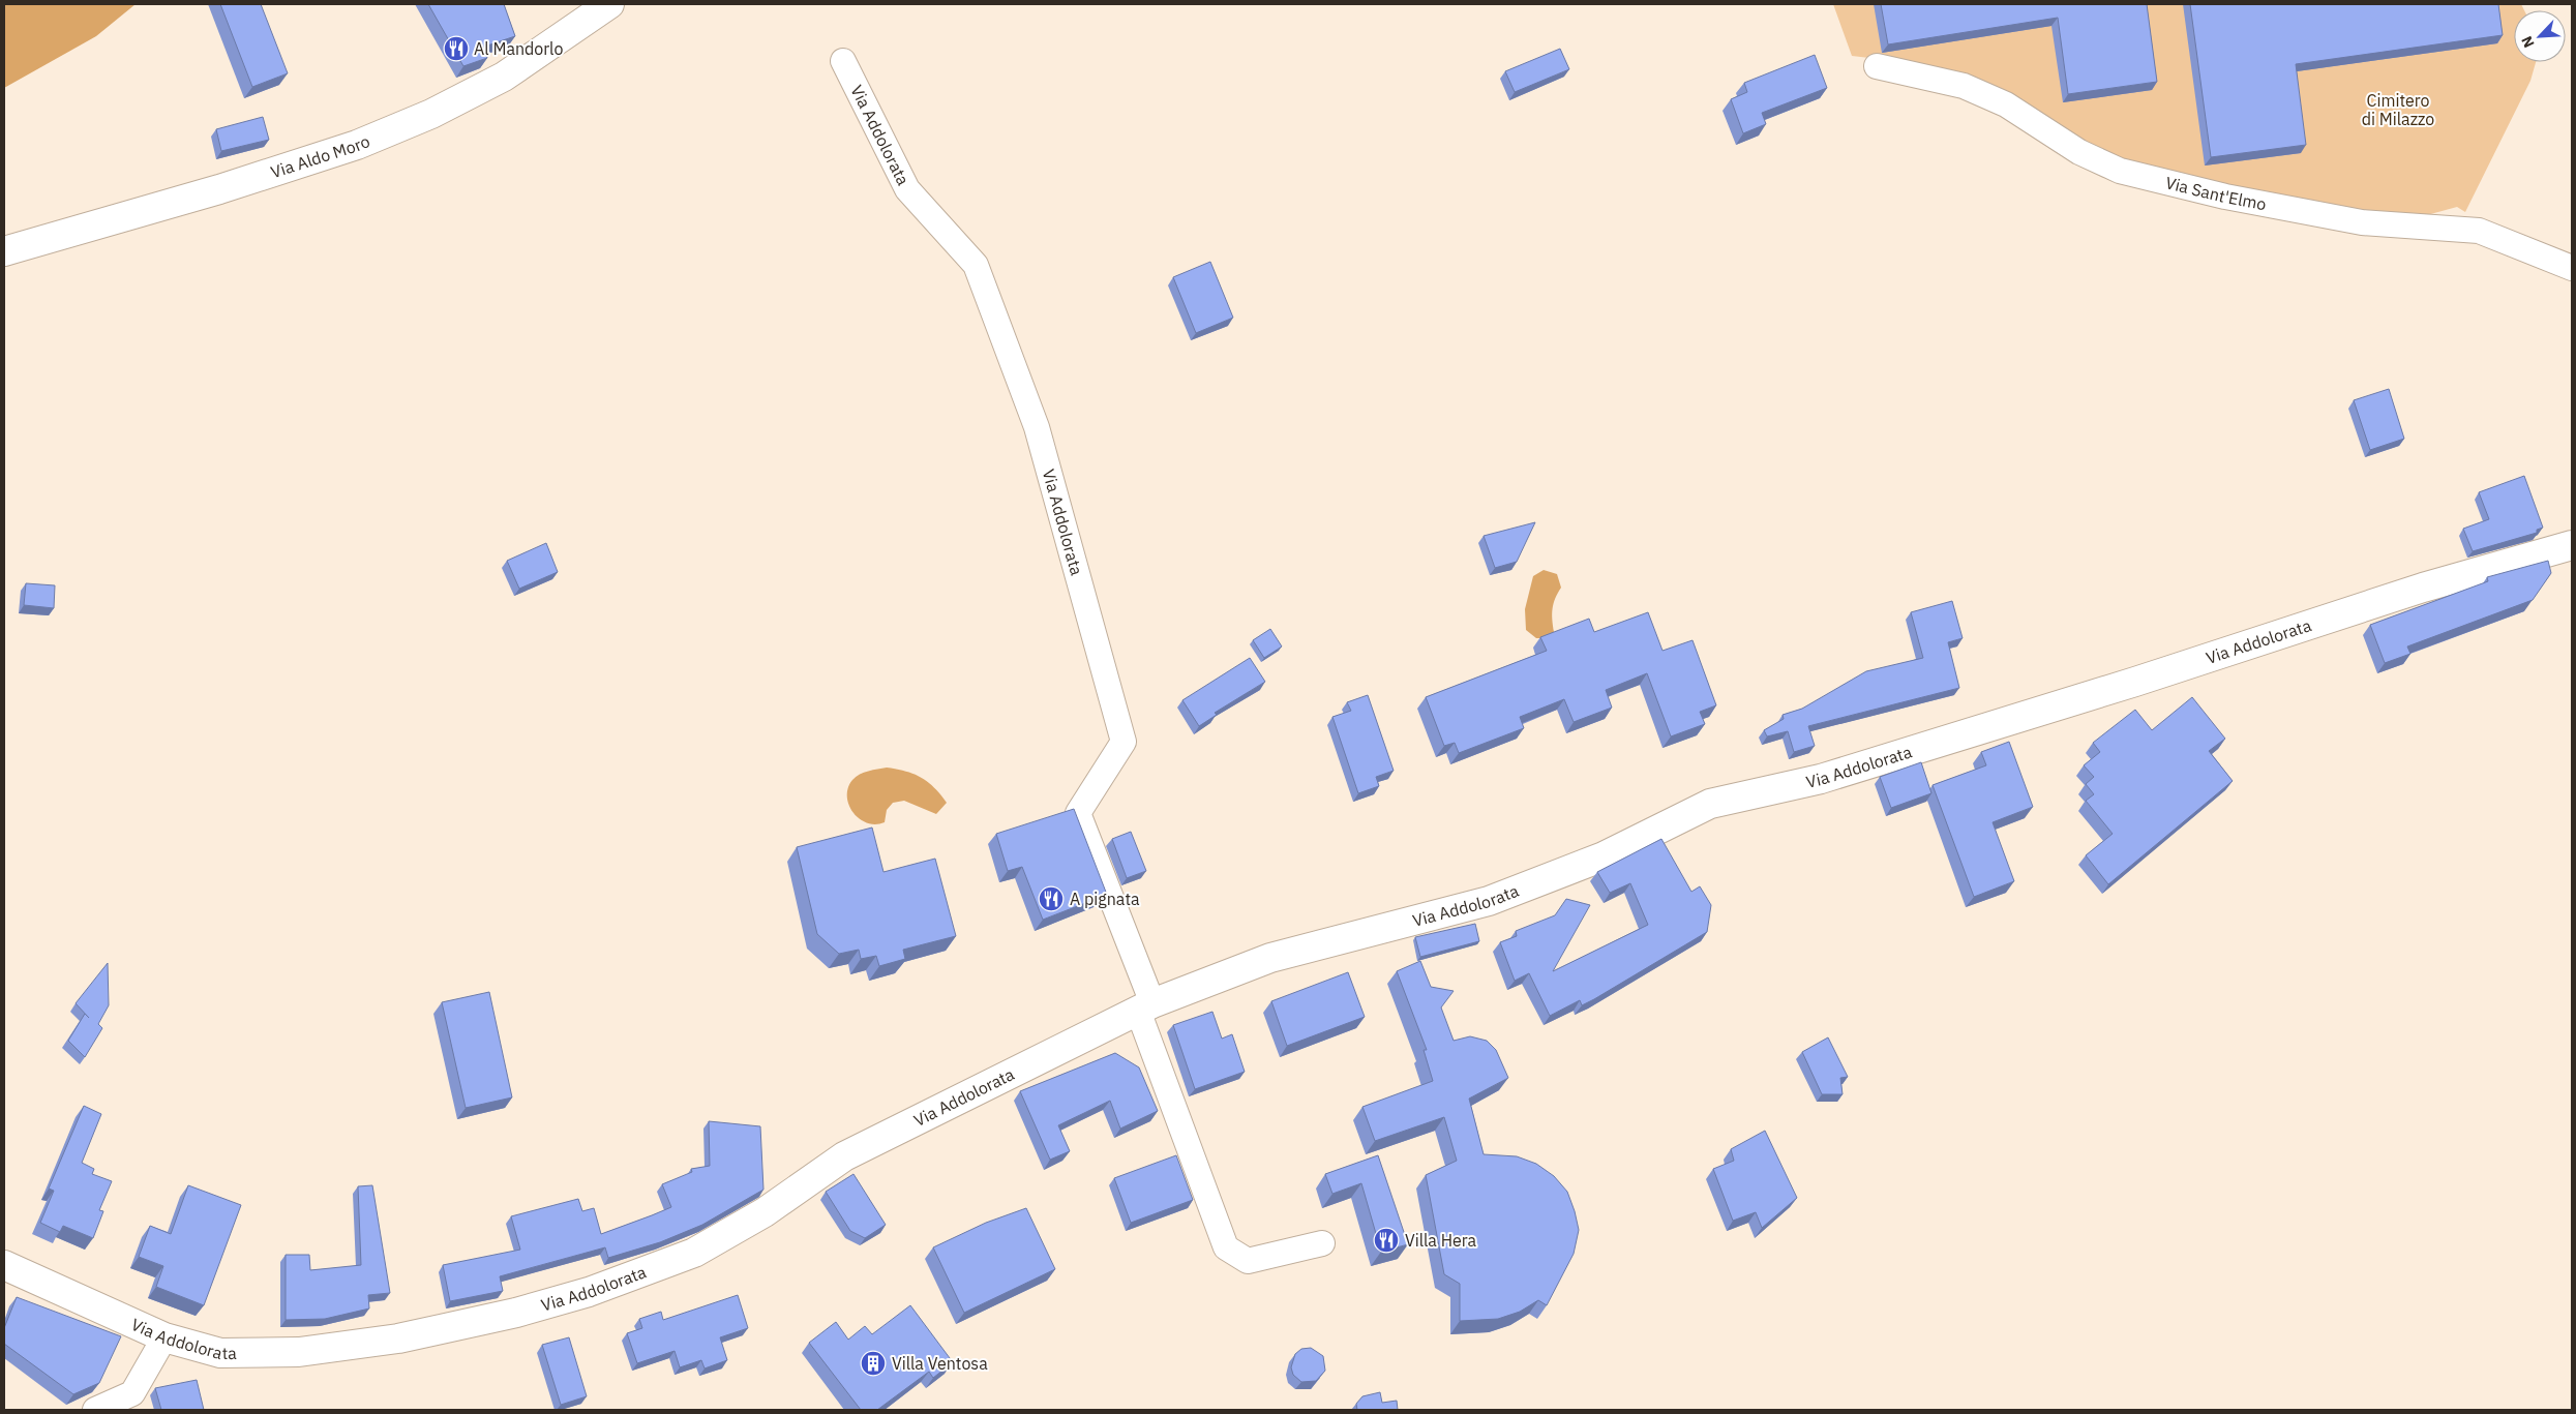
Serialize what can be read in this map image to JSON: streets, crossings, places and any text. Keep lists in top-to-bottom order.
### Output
{
  "streets": {
    "street": ["Via Addolorata", "Via Aldo Moro", "Via Sant'Elmo"]
  },
  "parks": ["Cimitero di Milazzo"],
  "places": {
    "restaurant": ["Al Mandorlo", "A pignata", "Villa Hera"],
    "building": ["Villa Ventosa"]
  },
  "north": "bottom left"
}
